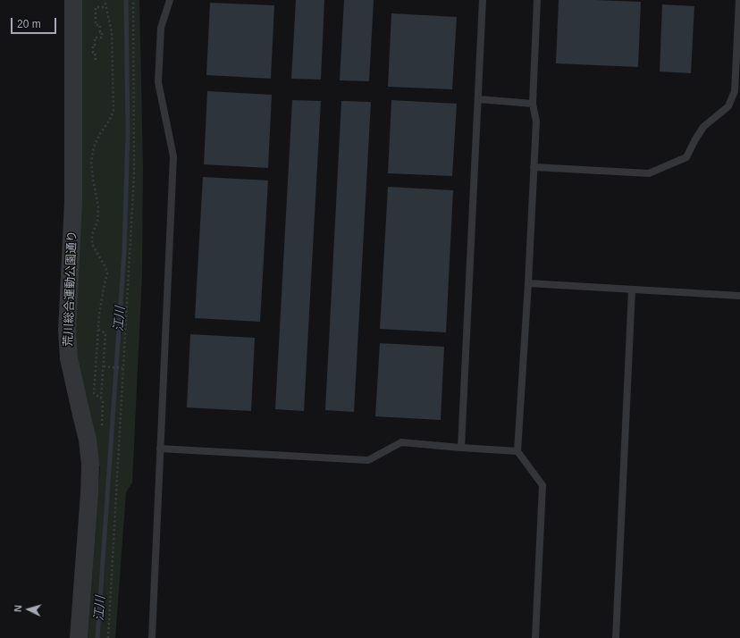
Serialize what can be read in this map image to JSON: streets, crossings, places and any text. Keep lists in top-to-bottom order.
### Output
{
  "streets": {
    "street": ["荒川総合運動公園通り"]
  },
  "water": ["江川"],
  "scale_bar": "20 m",
  "north": "left"
}
